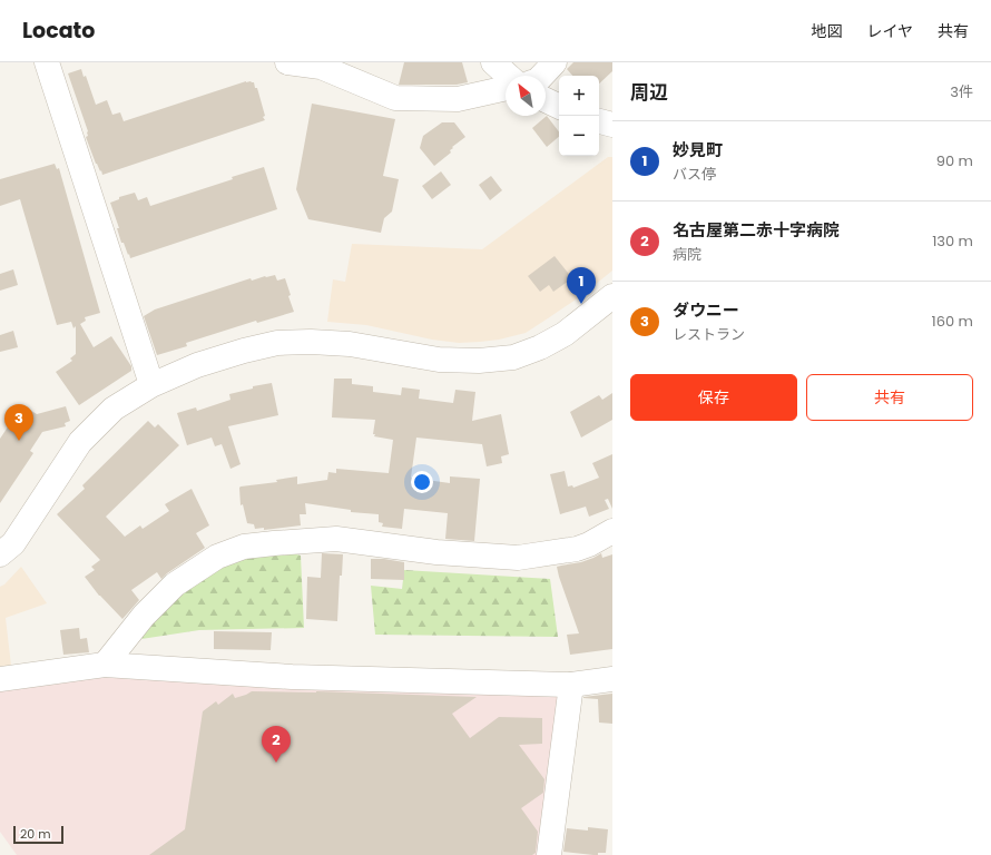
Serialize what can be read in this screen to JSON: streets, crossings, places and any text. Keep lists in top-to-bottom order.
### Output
{
  "scale_bar": "20 m",
  "north": "top left",
  "page": {
    "header": "Locato",
    "nav": ["地図", "レイヤ", "共有"],
    "heading": ["周辺", "3件"],
    "map_buttons": ["+", "−"],
    "list": [
      {
        "mark": "1",
        "name": "妙見町",
        "note": "バス停",
        "value": "90 m"
      },
      {
        "mark": "2",
        "name": "名古屋第二赤十字病院",
        "note": "病院",
        "value": "130 m"
      },
      {
        "mark": "3",
        "name": "ダウニー",
        "note": "レストラン",
        "value": "160 m"
      }
    ],
    "pins": ["1", "3", "2"],
    "buttons": ["保存", "共有"],
    "scale": "20 m"
  }
}
